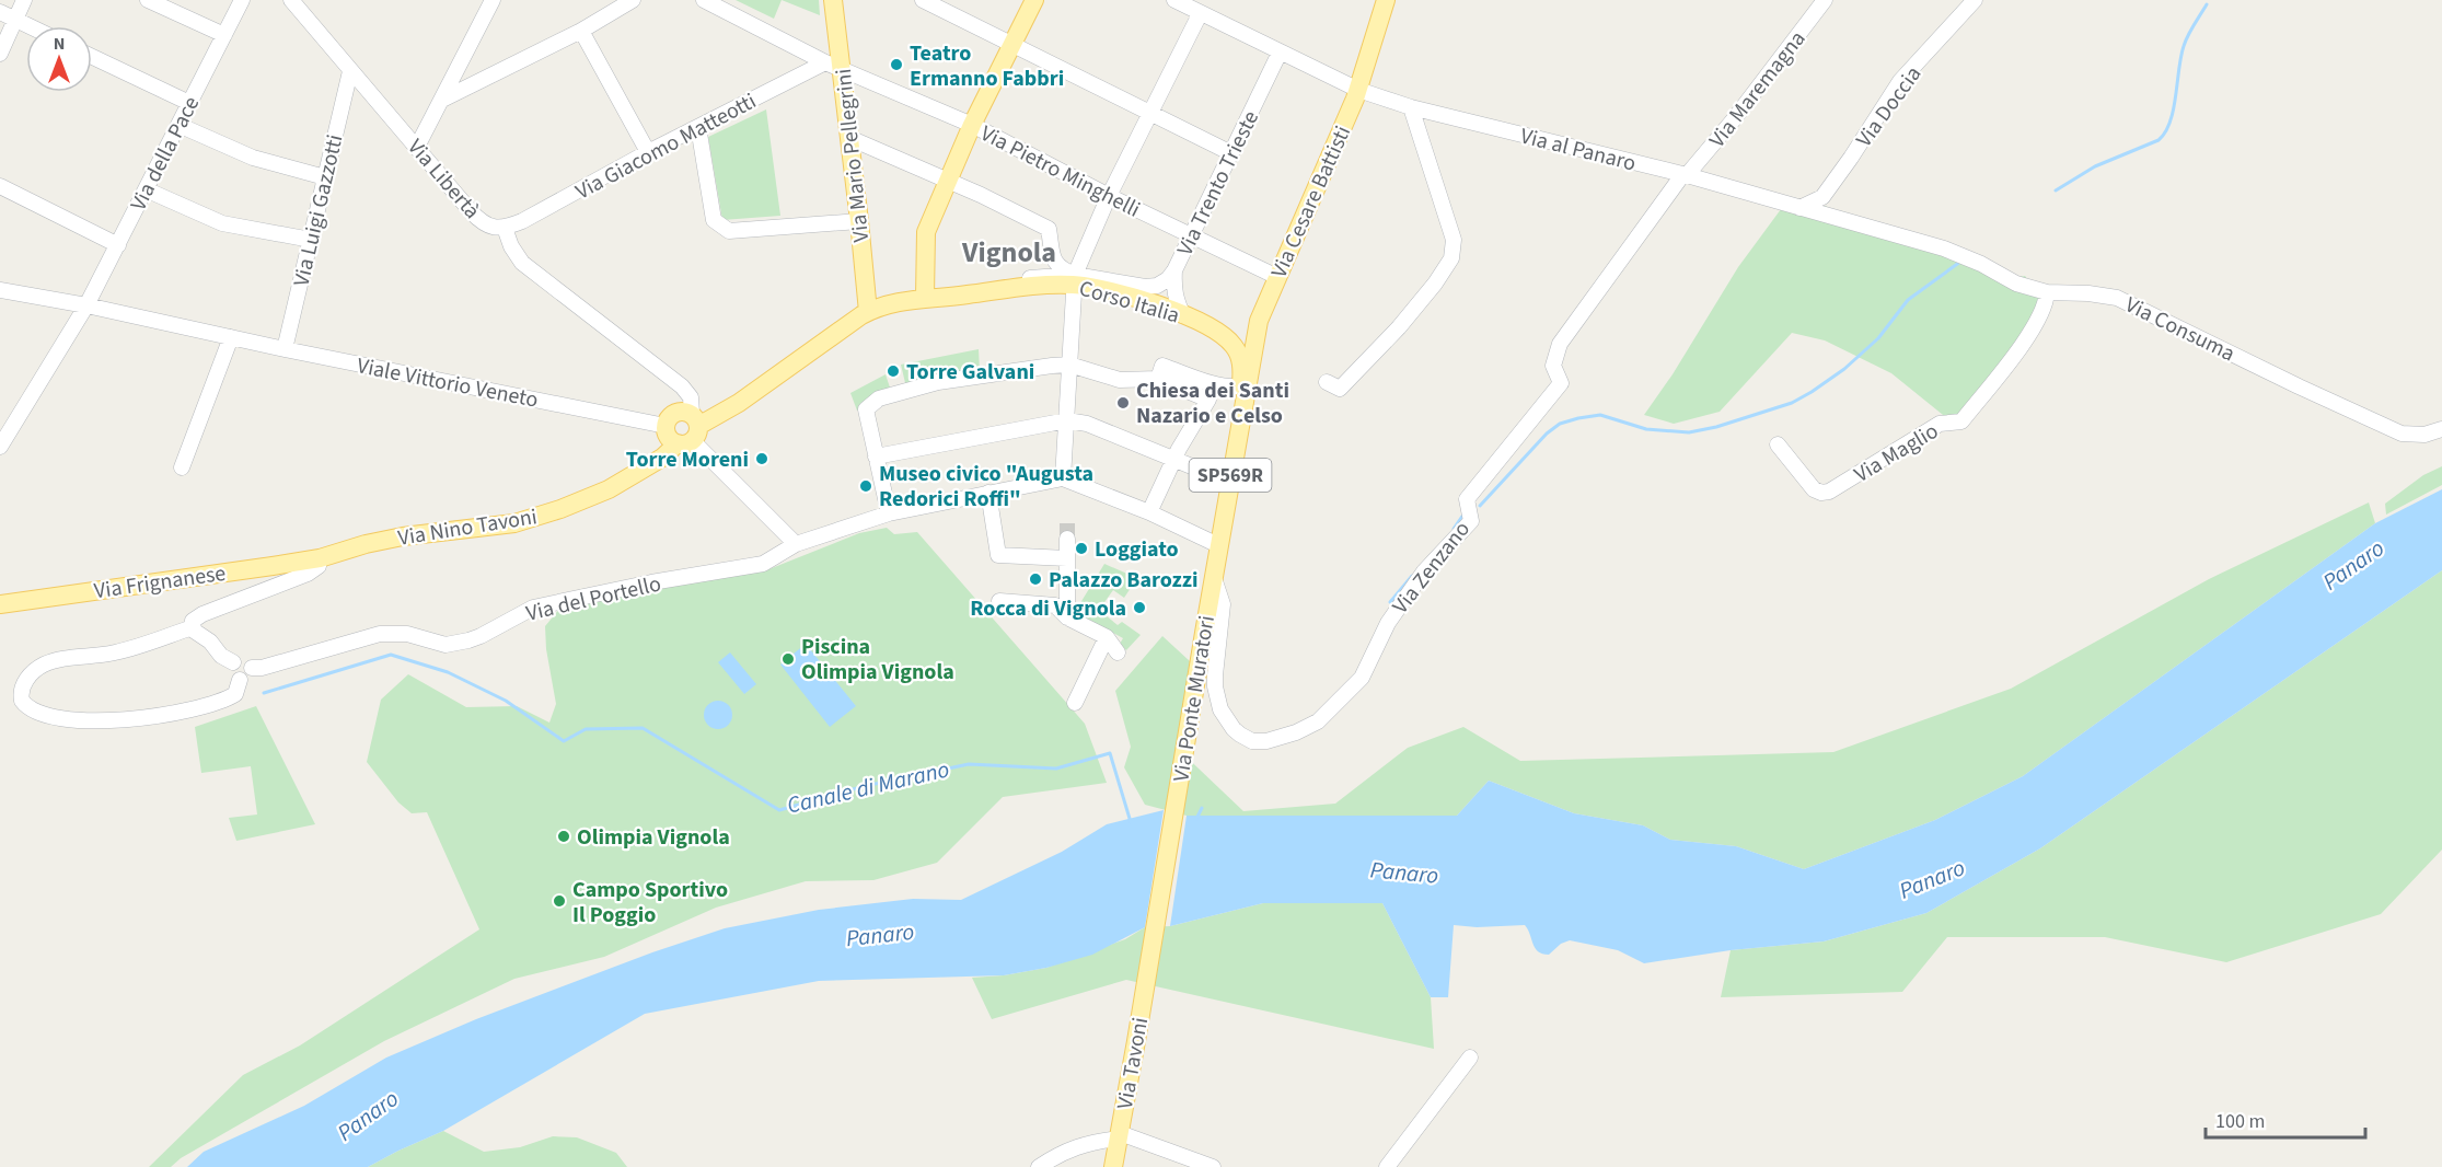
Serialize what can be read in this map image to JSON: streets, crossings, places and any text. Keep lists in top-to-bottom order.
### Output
{
  "streets": {
    "main road": [
      "Via Mario Pellegrini",
      "Via Cesare Battisti",
      "Corso Italia",
      "SP569R",
      "Via Nino Tavoni",
      "Via Frignanese",
      "Via Ponte Muratori",
      "Via Tavoni"
    ],
    "street": [
      "Via Maremagna",
      "Via Doccia",
      "Via Giacomo Matteotti",
      "Via al Panaro",
      "Via della Pace",
      "Via Pietro Minghelli",
      "Via Libertà",
      "Via Trento Trieste",
      "Via Luigi Gazzotti",
      "Via Consuma",
      "Viale Vittorio Veneto",
      "Via Maglio",
      "Via Zenzano",
      "Via del Portello"
    ]
  },
  "crossings": [
    ["Via Maremagna", "Via al Panaro"],
    ["Via Maremagna", "Via Zenzano"],
    ["Via Doccia", "Via al Panaro"],
    ["Via Doccia", "Via Consuma"],
    ["Via Giacomo Matteotti", "Via Mario Pellegrini"],
    ["Via Giacomo Matteotti", "Via Pietro Minghelli"],
    ["Via Giacomo Matteotti", "Via Libertà"],
    ["Via al Panaro", "Via Trento Trieste"],
    ["Via al Panaro", "Via Cesare Battisti"],
    ["Via al Panaro", "Via Consuma"],
    ["Via al Panaro", "Via Zenzano"],
    ["Via della Pace", "Viale Vittorio Veneto"],
    ["Via Mario Pellegrini", "Via Pietro Minghelli"],
    ["Via Mario Pellegrini", "Corso Italia"],
    ["Via Mario Pellegrini", "Via Nino Tavoni"],
    ["Via Pietro Minghelli", "Via Trento Trieste"],
    ["Via Pietro Minghelli", "Via Cesare Battisti"],
    ["Via Libertà", "Via Luigi Gazzotti"],
    ["Via Libertà", "Via Nino Tavoni"],
    ["Via Trento Trieste", "Corso Italia"],
    ["Via Cesare Battisti", "Corso Italia"],
    ["Via Cesare Battisti", "Via Ponte Muratori"],
    ["Via Luigi Gazzotti", "Viale Vittorio Veneto"],
    ["Corso Italia", "Via Nino Tavoni"],
    ["Corso Italia", "Via Ponte Muratori"],
    ["Via Consuma", "Via Maglio"],
    ["Via Nino Tavoni", "Via Frignanese"],
    ["Via Zenzano", "Via Ponte Muratori"],
    ["Via Ponte Muratori", "Via Tavoni"]
  ],
  "districts": ["Vignola"],
  "water": ["Panaro", "Canale di Marano"],
  "places": [
    "Teatro Ermanno Fabbri",
    "Torre Galvani",
    "Chiesa dei Santi Nazario e Celso",
    "Torre Moreni",
    "Museo civico \"Augusta Redorici Roffi\"",
    "Loggiato",
    "Palazzo Barozzi",
    "Rocca di Vignola",
    "Piscina Olimpia Vignola",
    "Olimpia Vignola",
    "Campo Sportivo Il Poggio"
  ],
  "scale_bar": "100 m",
  "north": "top"
}
